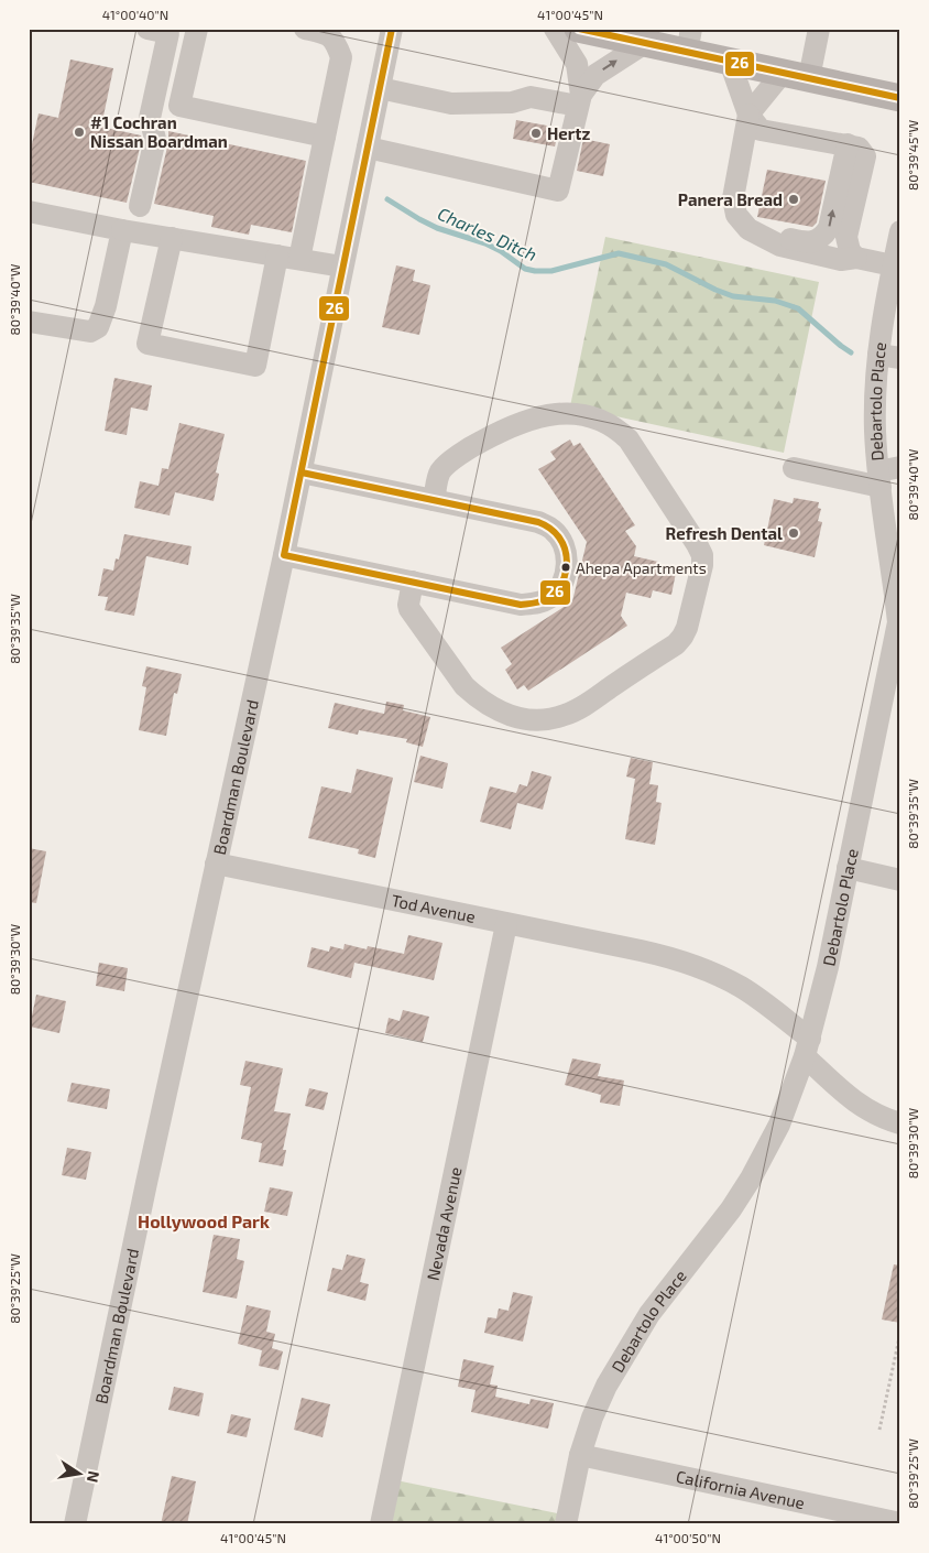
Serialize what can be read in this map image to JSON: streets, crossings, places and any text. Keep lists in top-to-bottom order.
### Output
{
  "streets": {
    "street": [
      "Debartolo Place",
      "Boardman Boulevard",
      "Tod Avenue",
      "Nevada Avenue",
      "California Avenue"
    ]
  },
  "crossings": [
    ["Debartolo Place", "Tod Avenue"],
    ["Debartolo Place", "California Avenue"],
    ["Boardman Boulevard", "Tod Avenue"],
    ["Tod Avenue", "Nevada Avenue"]
  ],
  "districts": ["Hollywood Park"],
  "water": ["Charles Ditch"],
  "places": [
    "#1 Cochran Nissan Boardman",
    "Hertz",
    "Panera Bread",
    "Refresh Dental",
    "Ahepa Apartments"
  ],
  "lines": ["transit line 26"],
  "north": "right",
  "coordinates": [
    "41°00'40\"N",
    "41°00'45\"N",
    "80°39'45\"W",
    "80°39'40\"W",
    "80°39'35\"W",
    "80°39'30\"W",
    "80°39'25\"W",
    "41°00'50\"N"
  ]
}
